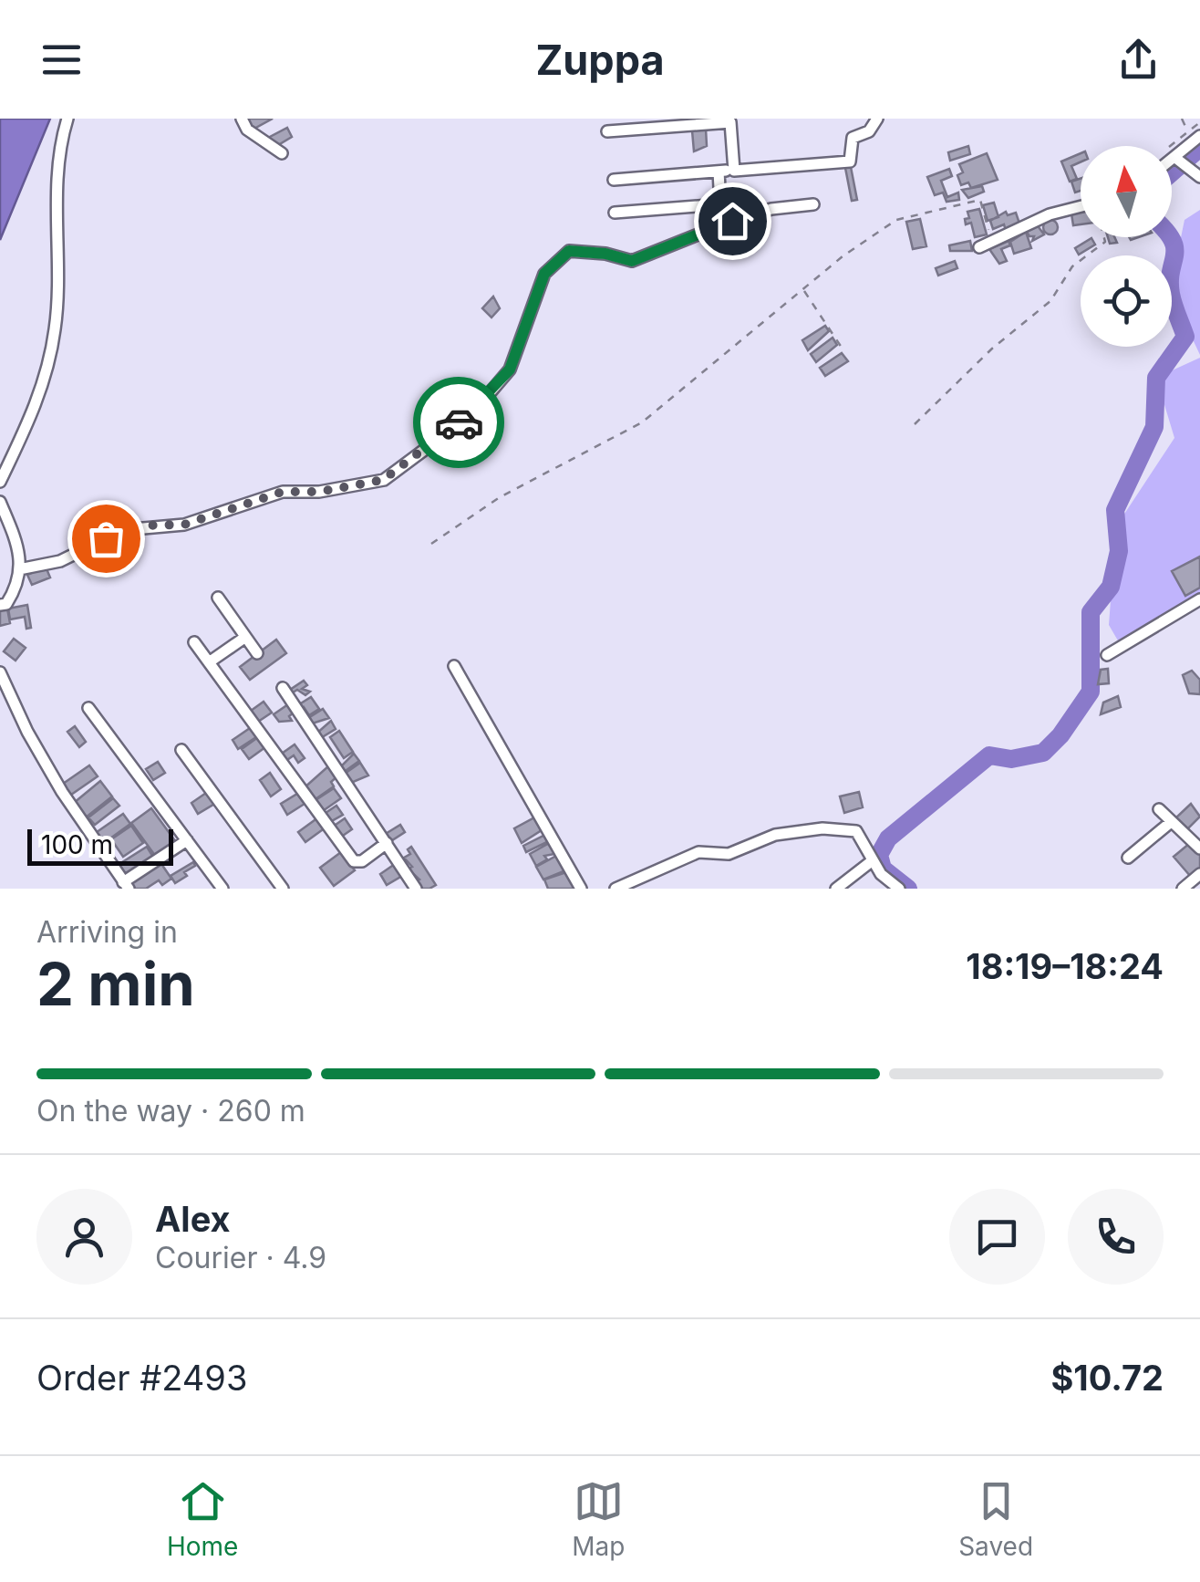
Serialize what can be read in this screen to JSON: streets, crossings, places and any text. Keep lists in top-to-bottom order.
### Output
{
  "scale_bar": "100 m",
  "north": "top",
  "page": {
    "header": "Zuppa",
    "scale": "100 m",
    "heading": ["2 min", "Arriving in", "18:19–18:24"],
    "panel": [
      "Alex",
      "Courier · 4.9",
      "Order #2493",
      "$10.72"
    ],
    "bar": "On the way · 260 m",
    "tabs": ["Home", "Map", "Saved"]
  }
}
